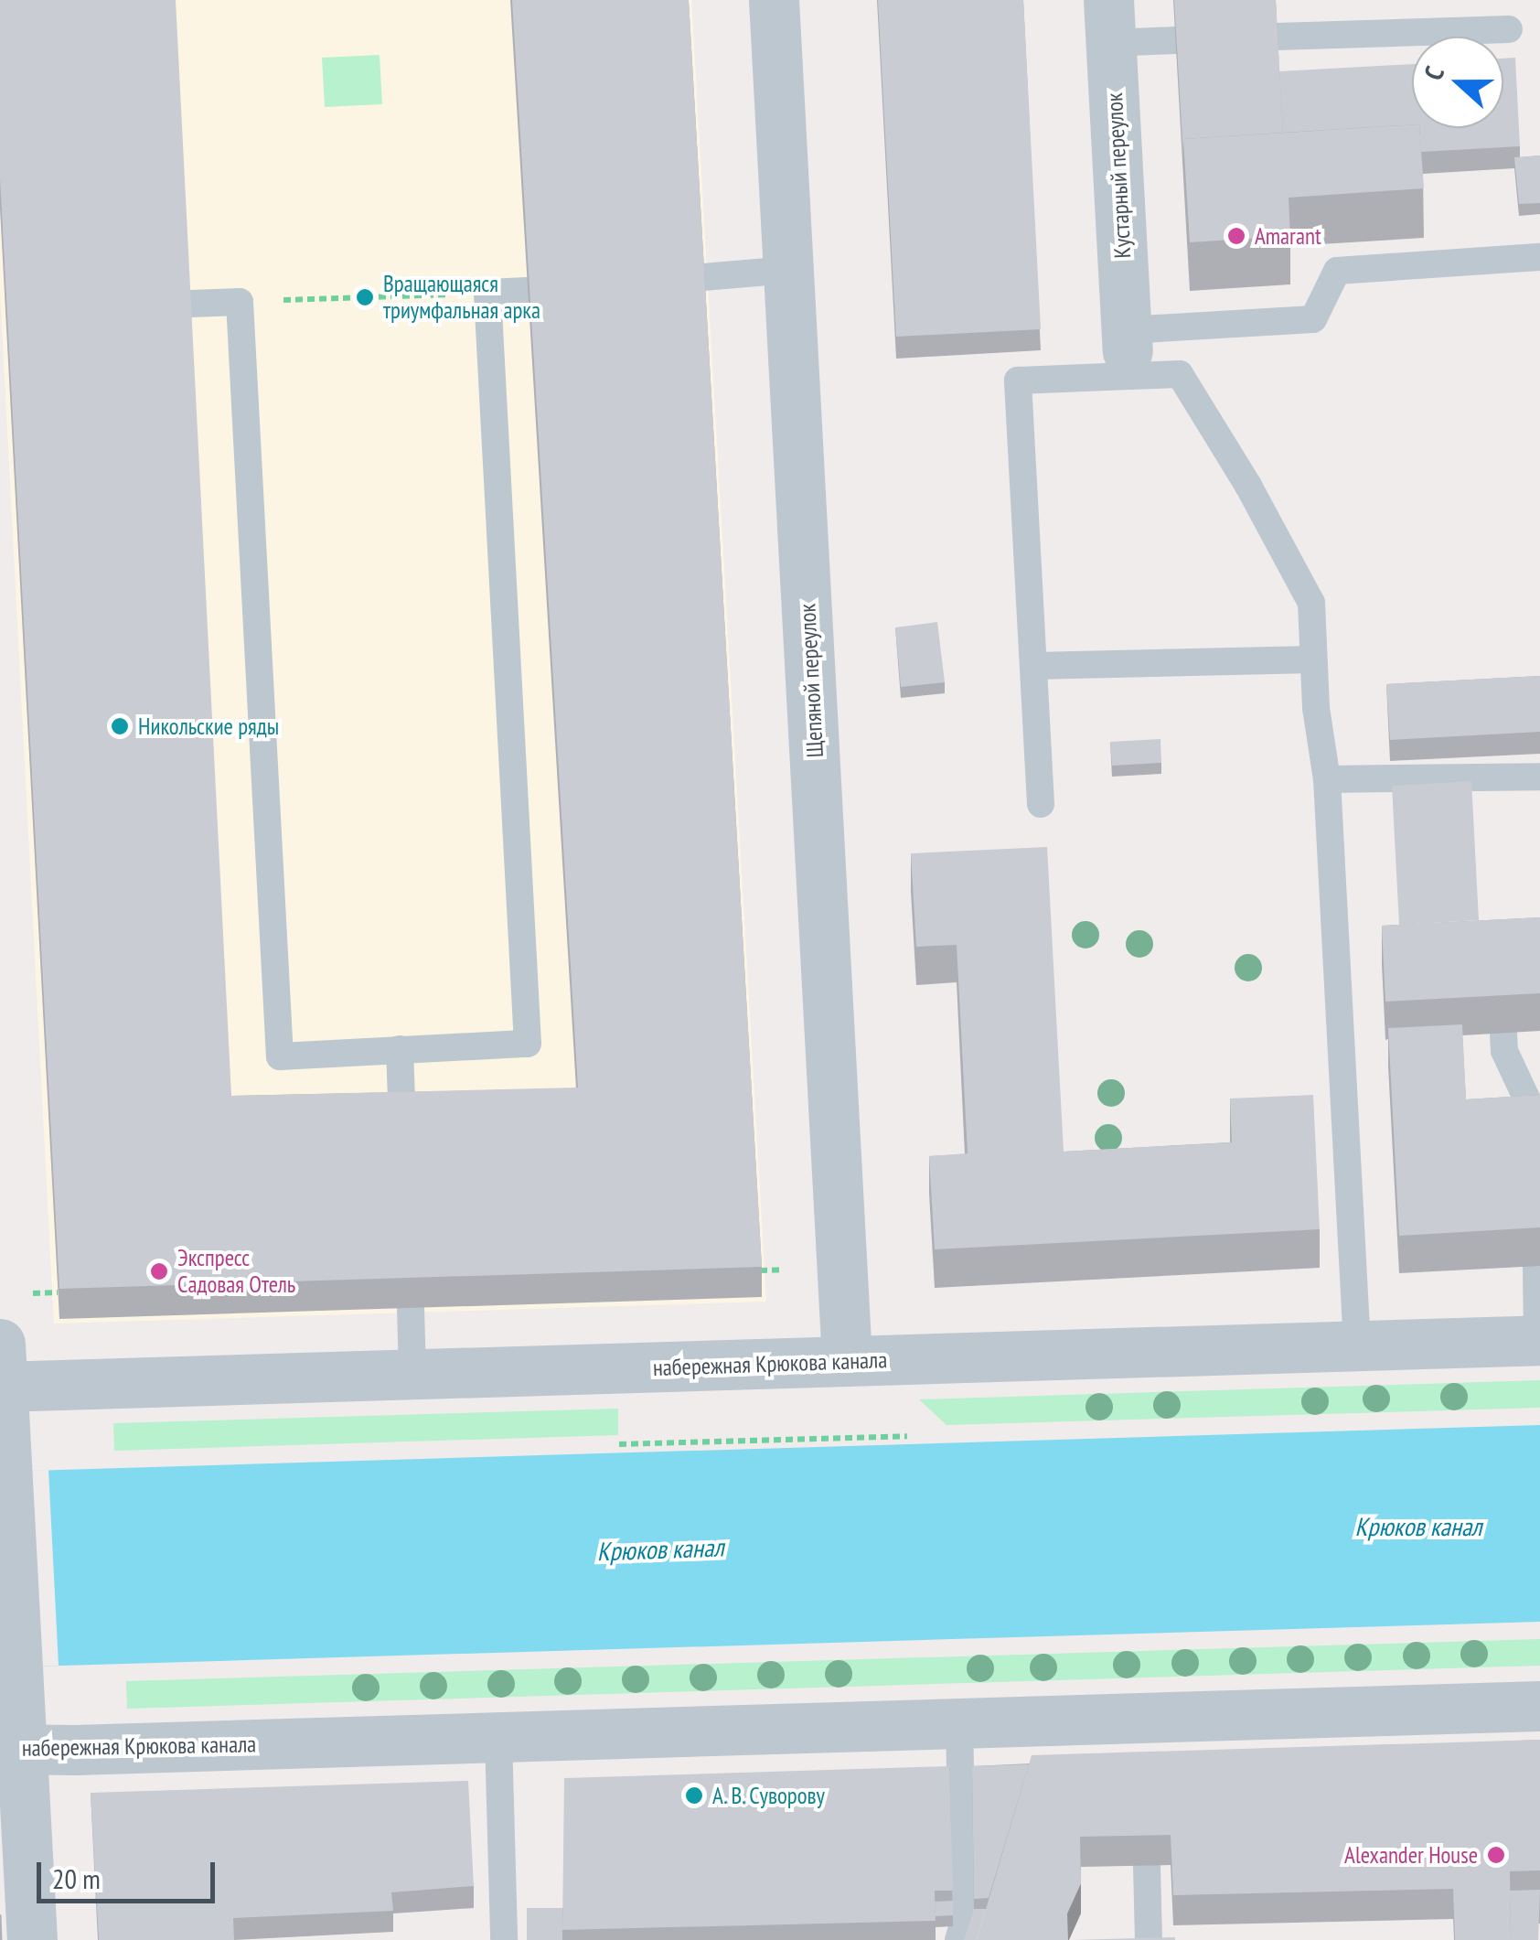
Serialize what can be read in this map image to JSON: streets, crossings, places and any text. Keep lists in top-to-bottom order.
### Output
{
  "streets": {
    "street": ["Кустарный переулок", "Щепяной переулок", "набережная Крюкова канала"]
  },
  "crossings": [
    ["Щепяной переулок", "набережная Крюкова канала"]
  ],
  "water": ["Крюков канал"],
  "places": [
    "Amarant",
    "Вращающаяся триумфальная арка",
    "Никольские ряды",
    "Экспресс Садовая Отель",
    "А. В. Суворову",
    "Alexander House"
  ],
  "scale_bar": "20 m",
  "north": "left"
}
